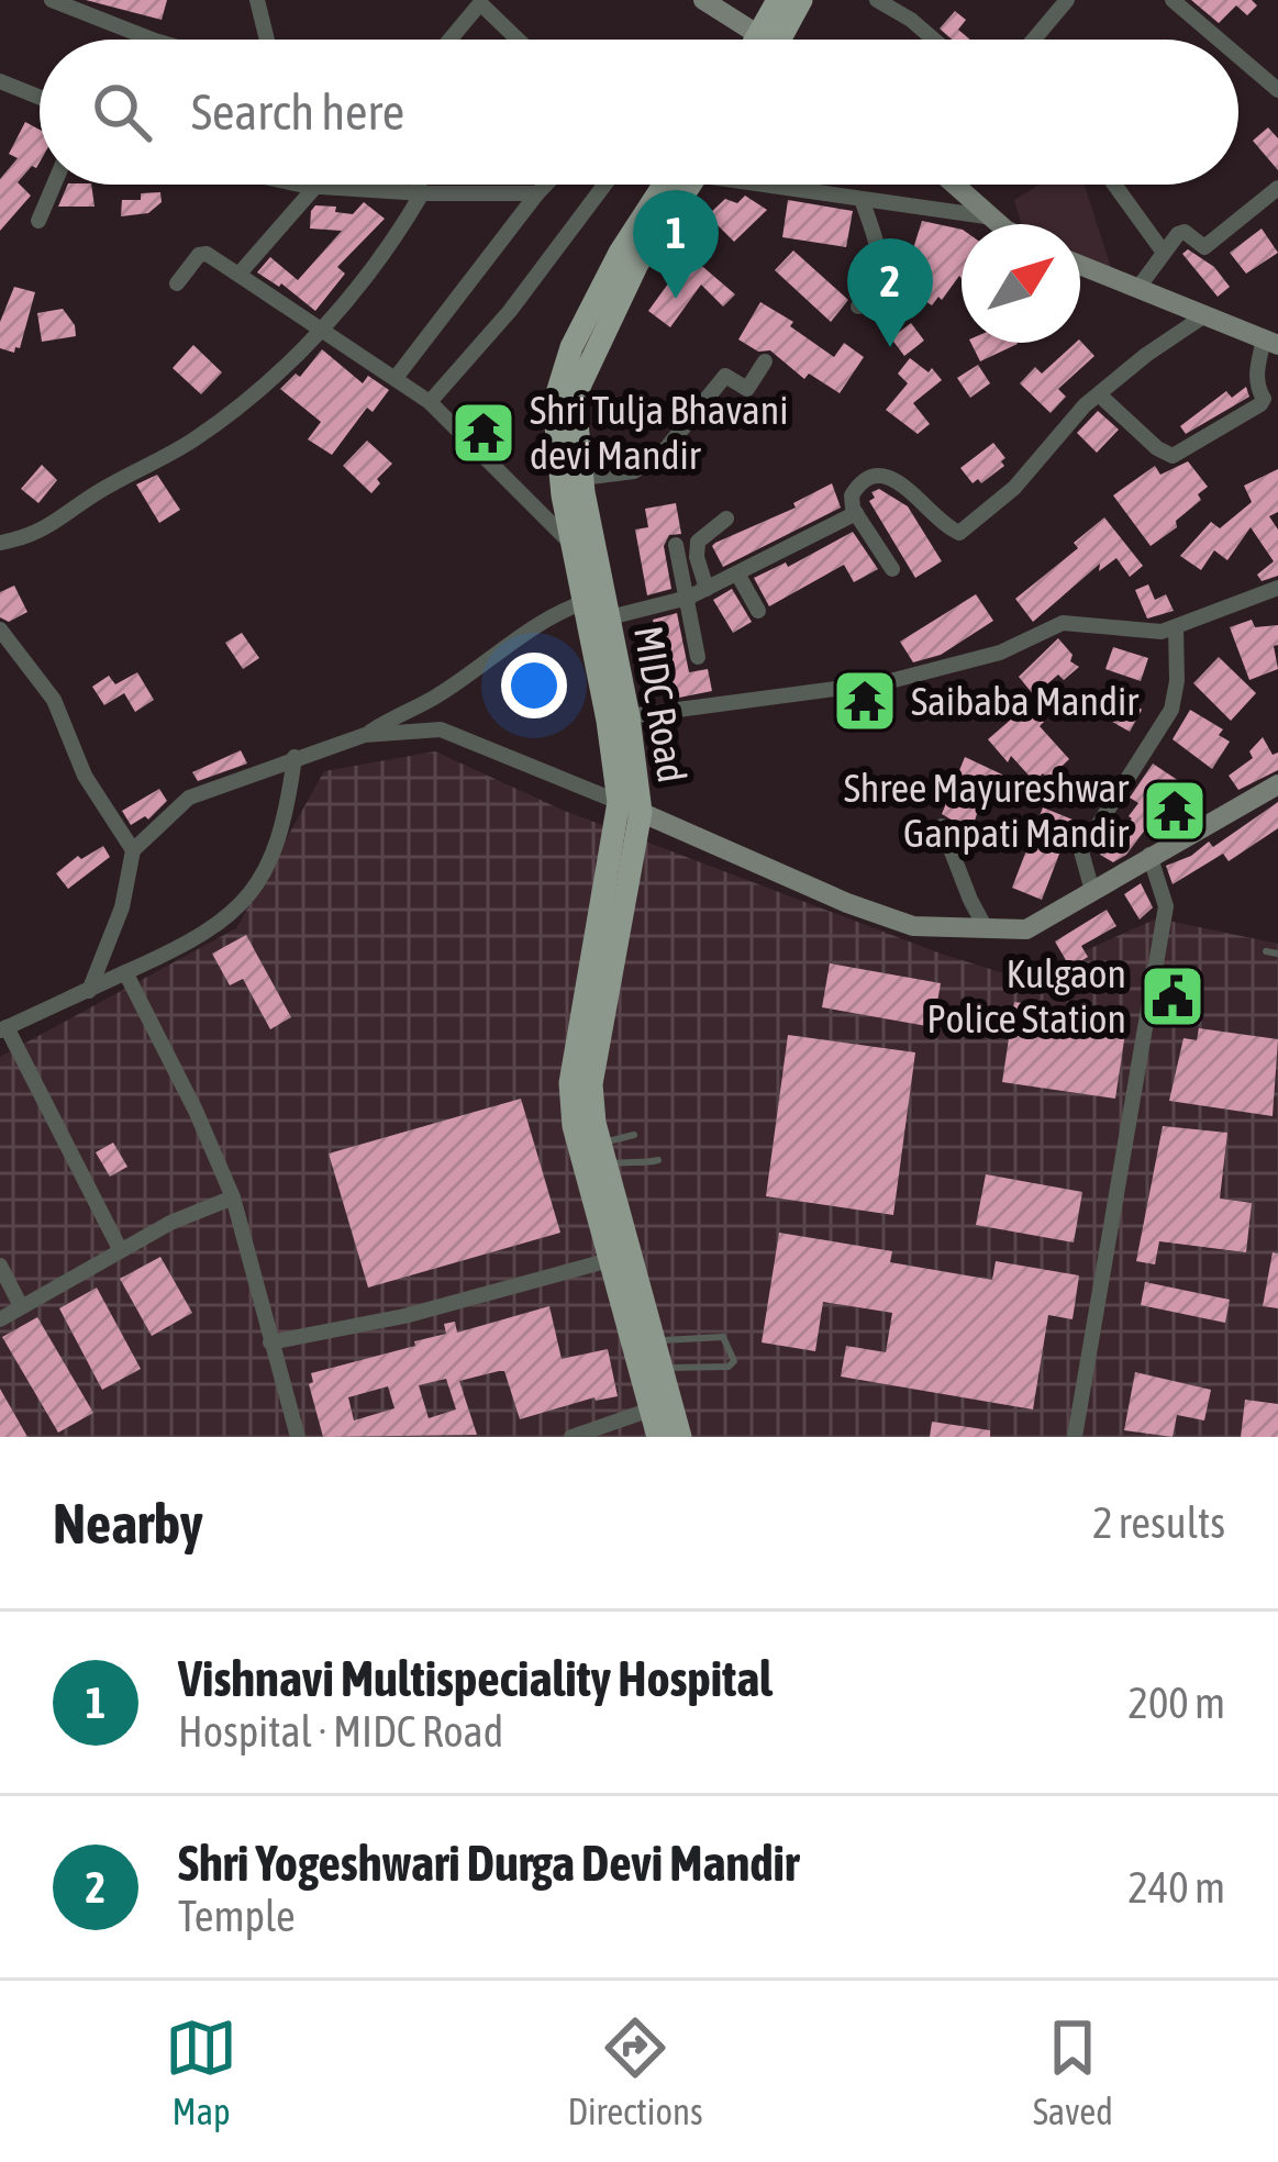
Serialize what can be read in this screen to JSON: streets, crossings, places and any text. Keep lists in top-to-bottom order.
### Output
{
  "streets": {
    "main road": ["MIDC Road"]
  },
  "places": {
    "temple": ["Shri Tulja Bhavani devi Mandir", "Saibaba Mandir", "Shree Mayureshwar Ganpati Mandir"],
    "public building": ["Kulgaon Police Station"]
  },
  "north": "top right",
  "page": {
    "search": "Search here",
    "pins": ["1", "2"],
    "heading": ["Nearby", "2 results"],
    "list": [
      {
        "mark": "1",
        "name": "Vishnavi Multispeciality Hospital",
        "note": "Hospital · MIDC Road",
        "value": "200 m"
      },
      {
        "mark": "2",
        "name": "Shri Yogeshwari Durga Devi Mandir",
        "note": "Temple",
        "value": "240 m"
      }
    ],
    "nav": ["Map", "Directions", "Saved"]
  }
}
